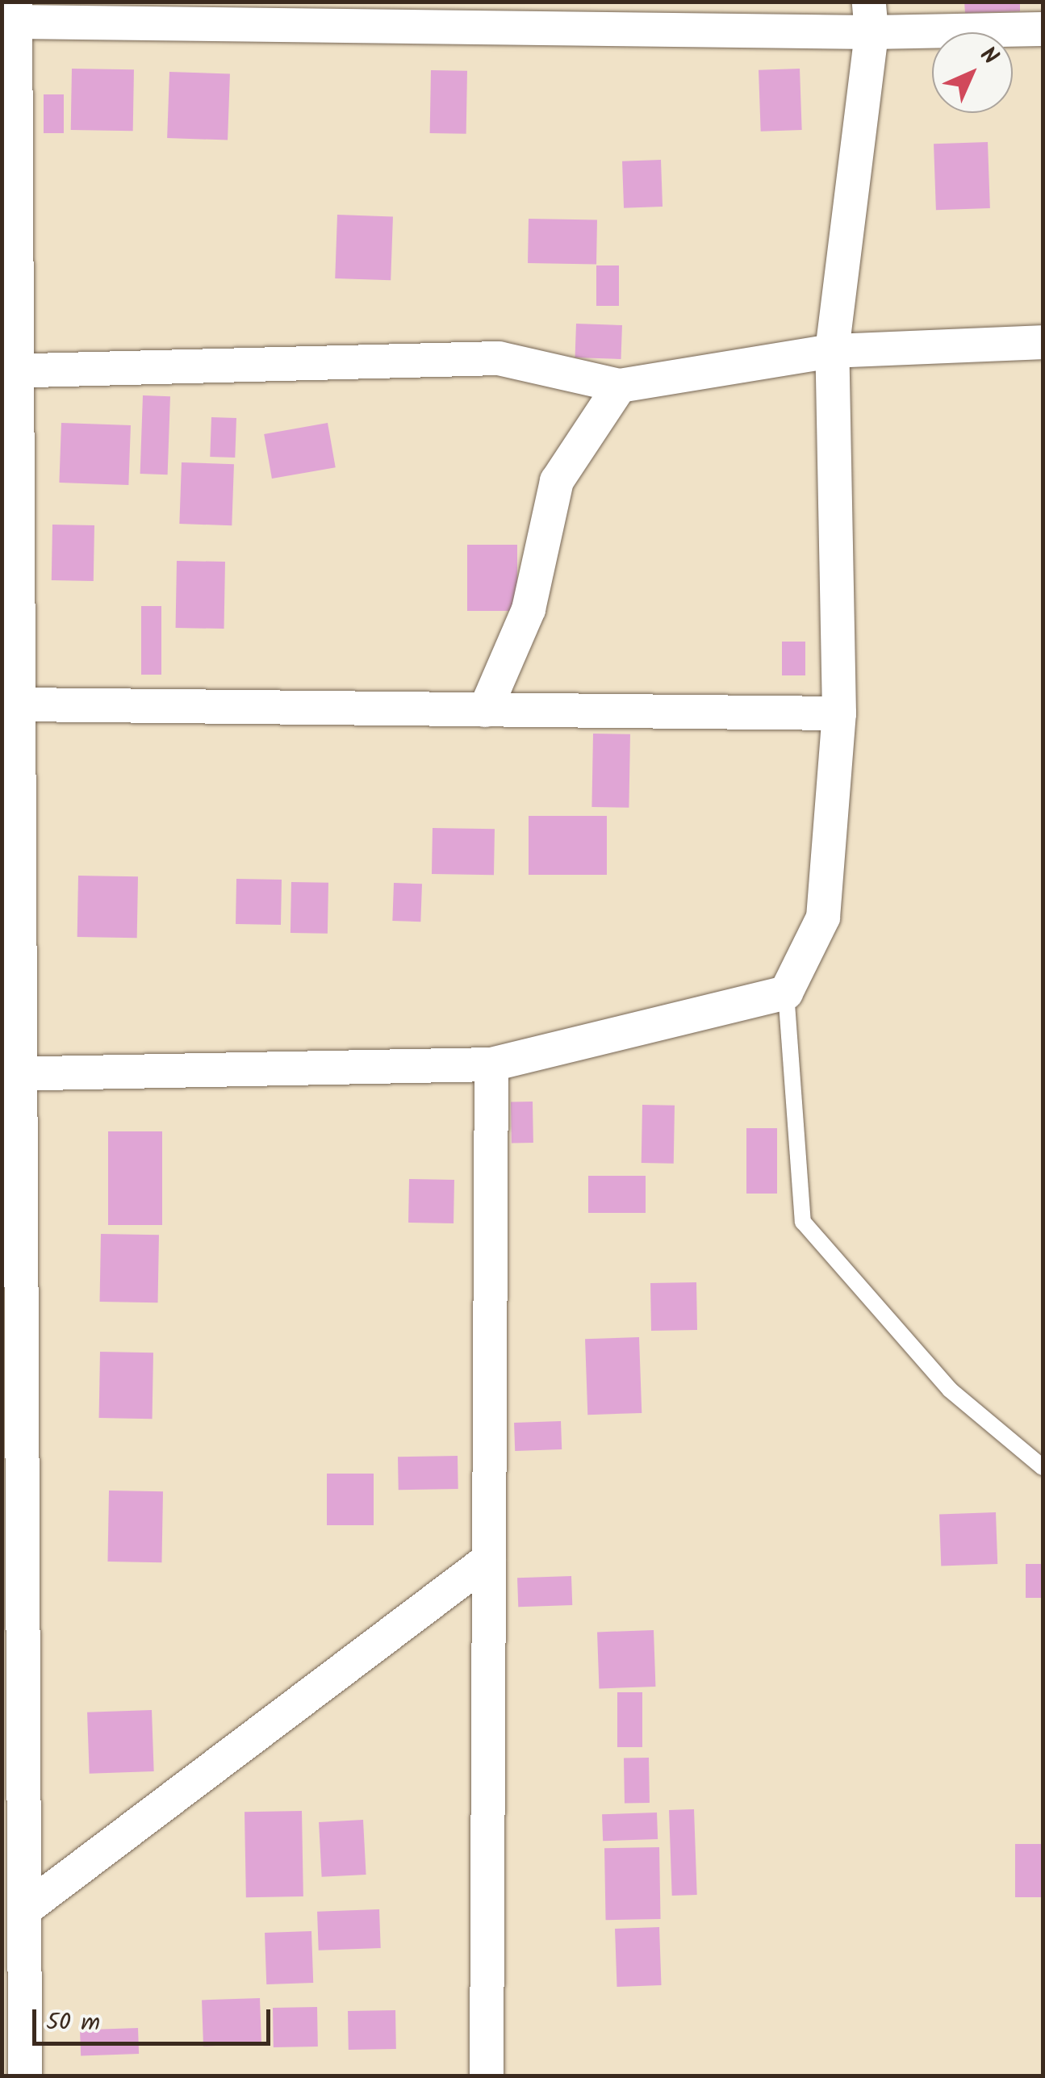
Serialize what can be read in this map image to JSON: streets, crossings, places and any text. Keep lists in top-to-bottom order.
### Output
{
  "scale_bar": "50 m",
  "north": "top right"
}
